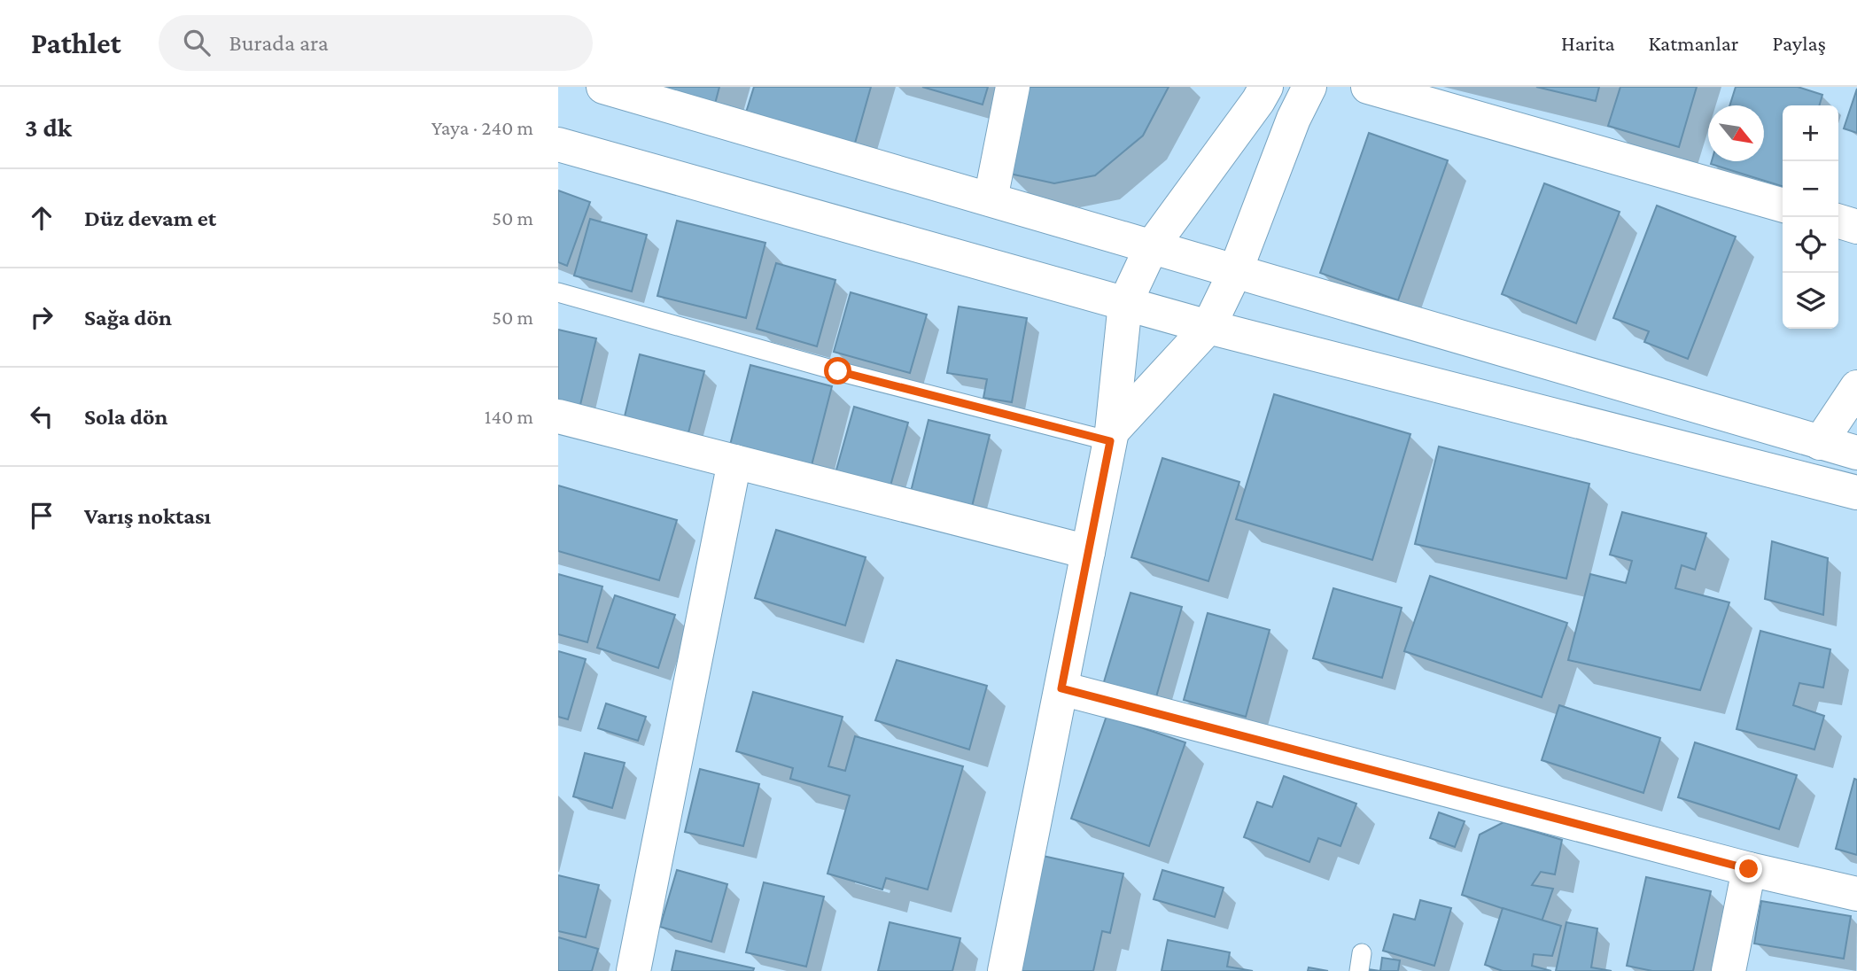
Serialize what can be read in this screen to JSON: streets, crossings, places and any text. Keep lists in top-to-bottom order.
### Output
{
  "north": "bottom right",
  "page": {
    "header": "Pathlet",
    "search": "Burada ara",
    "nav": ["Harita", "Katmanlar", "Paylaş"],
    "heading": ["3 dk", "Yaya · 240 m"],
    "map_buttons": ["+", "−"],
    "list": [
      ["Düz devam et", "50 m"],
      ["Sağa dön", "50 m"],
      ["Sola dön", "140 m"],
      "Varış noktası"
    ]
  }
}
